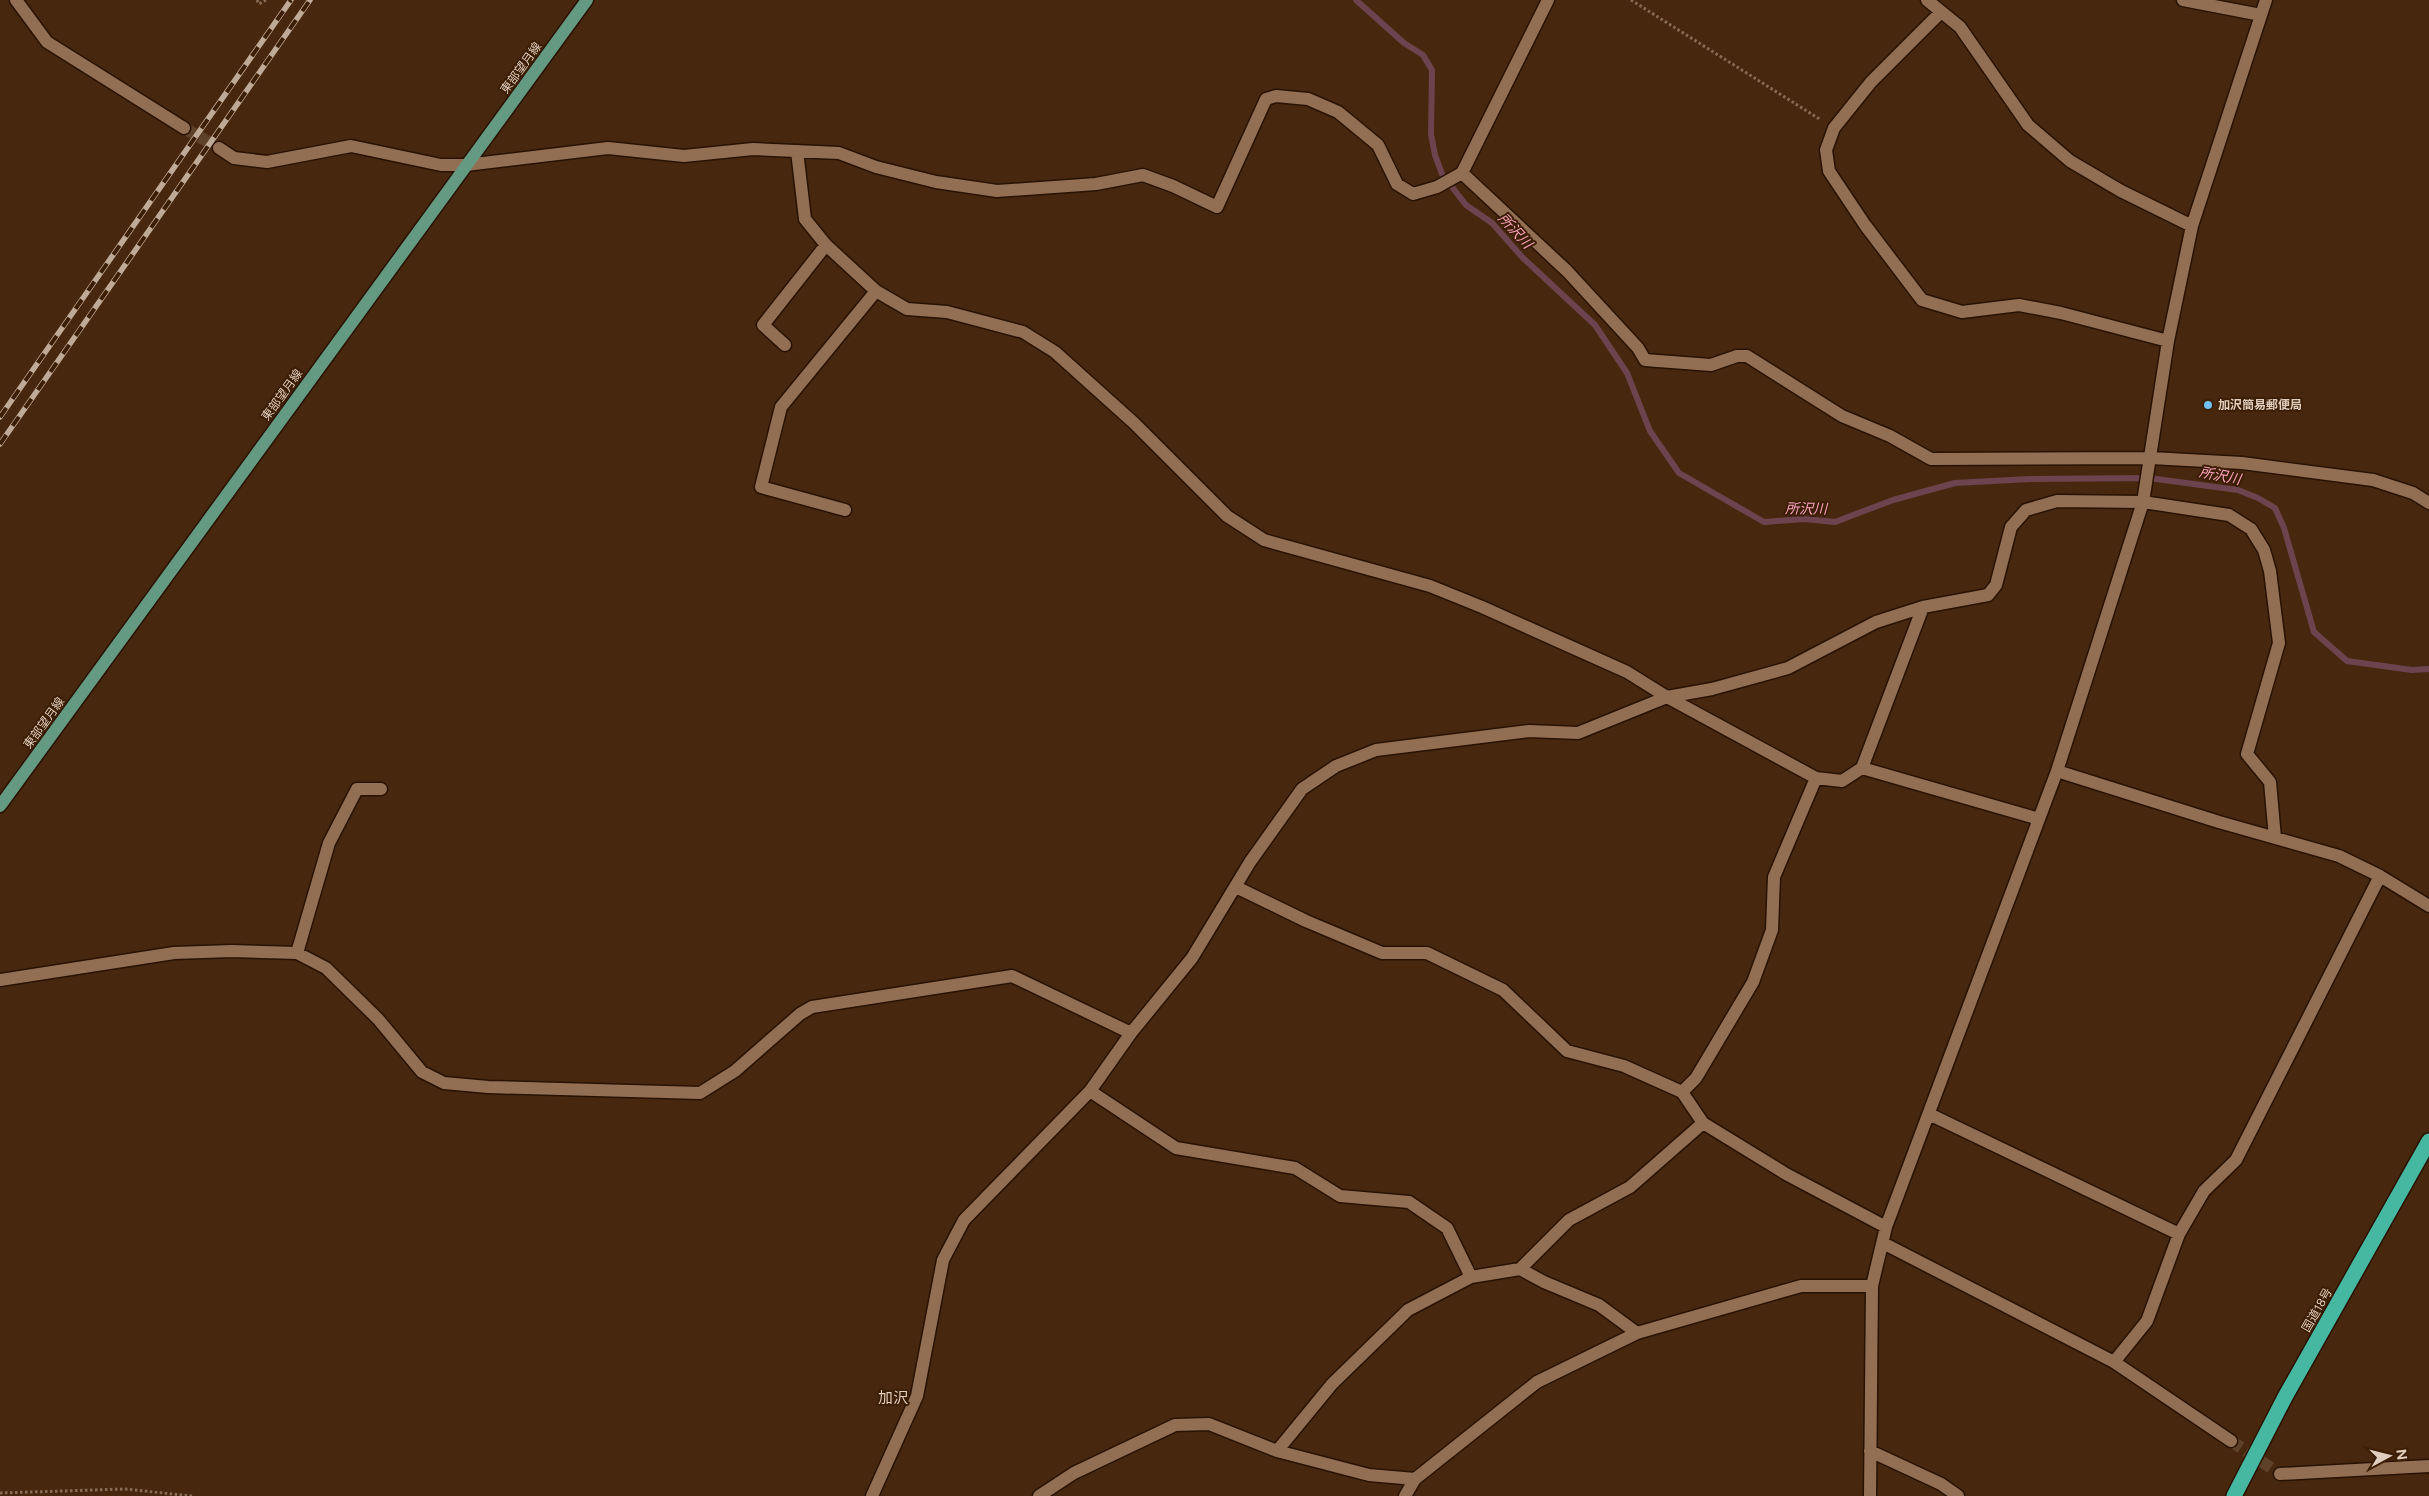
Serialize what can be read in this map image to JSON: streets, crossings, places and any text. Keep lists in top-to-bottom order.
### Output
{
  "streets": {
    "highway": ["国道18号"],
    "main road": ["東部望月線"]
  },
  "districts": ["加沢"],
  "water": ["所沢川"],
  "places": ["加沢簡易郵便局"],
  "north": "right"
}
